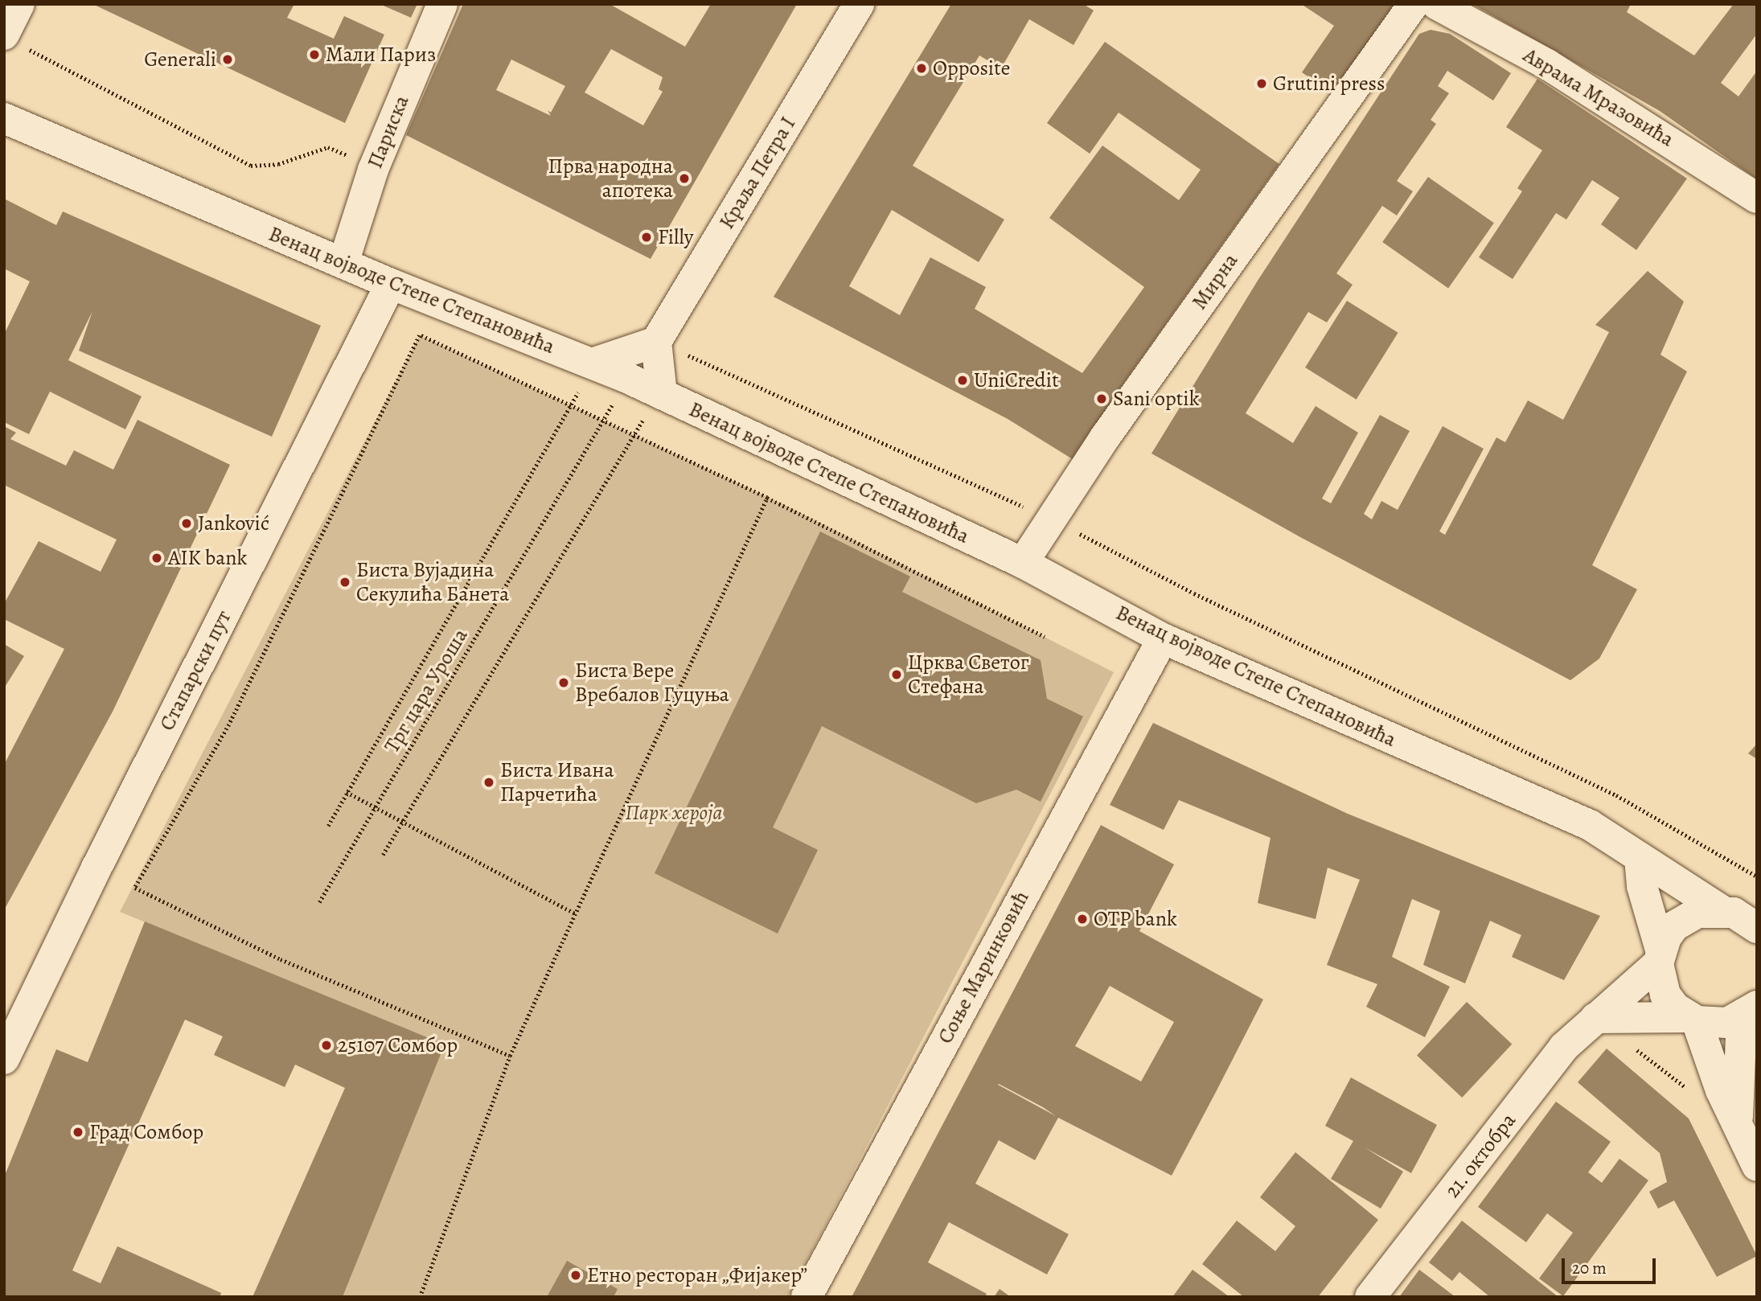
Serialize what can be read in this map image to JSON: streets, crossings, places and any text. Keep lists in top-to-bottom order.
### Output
{
  "streets": {
    "street": [
      "Аврама Мразовића",
      "Париска",
      "Краља Петра I",
      "Мирна",
      "Венац војводе Степе Степановића",
      "Стапарски пут",
      "Соње Маринковић",
      "21. октобра"
    ],
    "path": ["Трг цара Уроша"]
  },
  "crossings": [
    ["Париска", "Венац војводе Степе Степановића"],
    ["Мирна", "Венац војводе Степе Степановића"],
    ["Венац војводе Степе Степановића", "Стапарски пут"],
    ["Венац војводе Степе Степановића", "Трг цара Уроша"],
    ["Венац војводе Степе Степановића", "Соње Маринковић"],
    ["Венац војводе Степе Степановића", "21. октобра"]
  ],
  "parks": ["Парк хероја"],
  "places": [
    "Мали Париз",
    "Generali",
    "Opposite",
    "Grutini press",
    "Прва народна апотека",
    "Filly",
    "UniCredit",
    "Sani optik",
    "Janković",
    "AIK bank",
    "Биста Вујадина Секулића Банета",
    "Црква Светог Стефана",
    "Биста Вере Вребалов Гуцуња",
    "Биста Ивана Парчетића",
    "OTP bank",
    "25107 Сомбор",
    "Град Сомбор",
    "Етно ресторан „Фијакер”"
  ],
  "scale_bar": "20 m"
}
